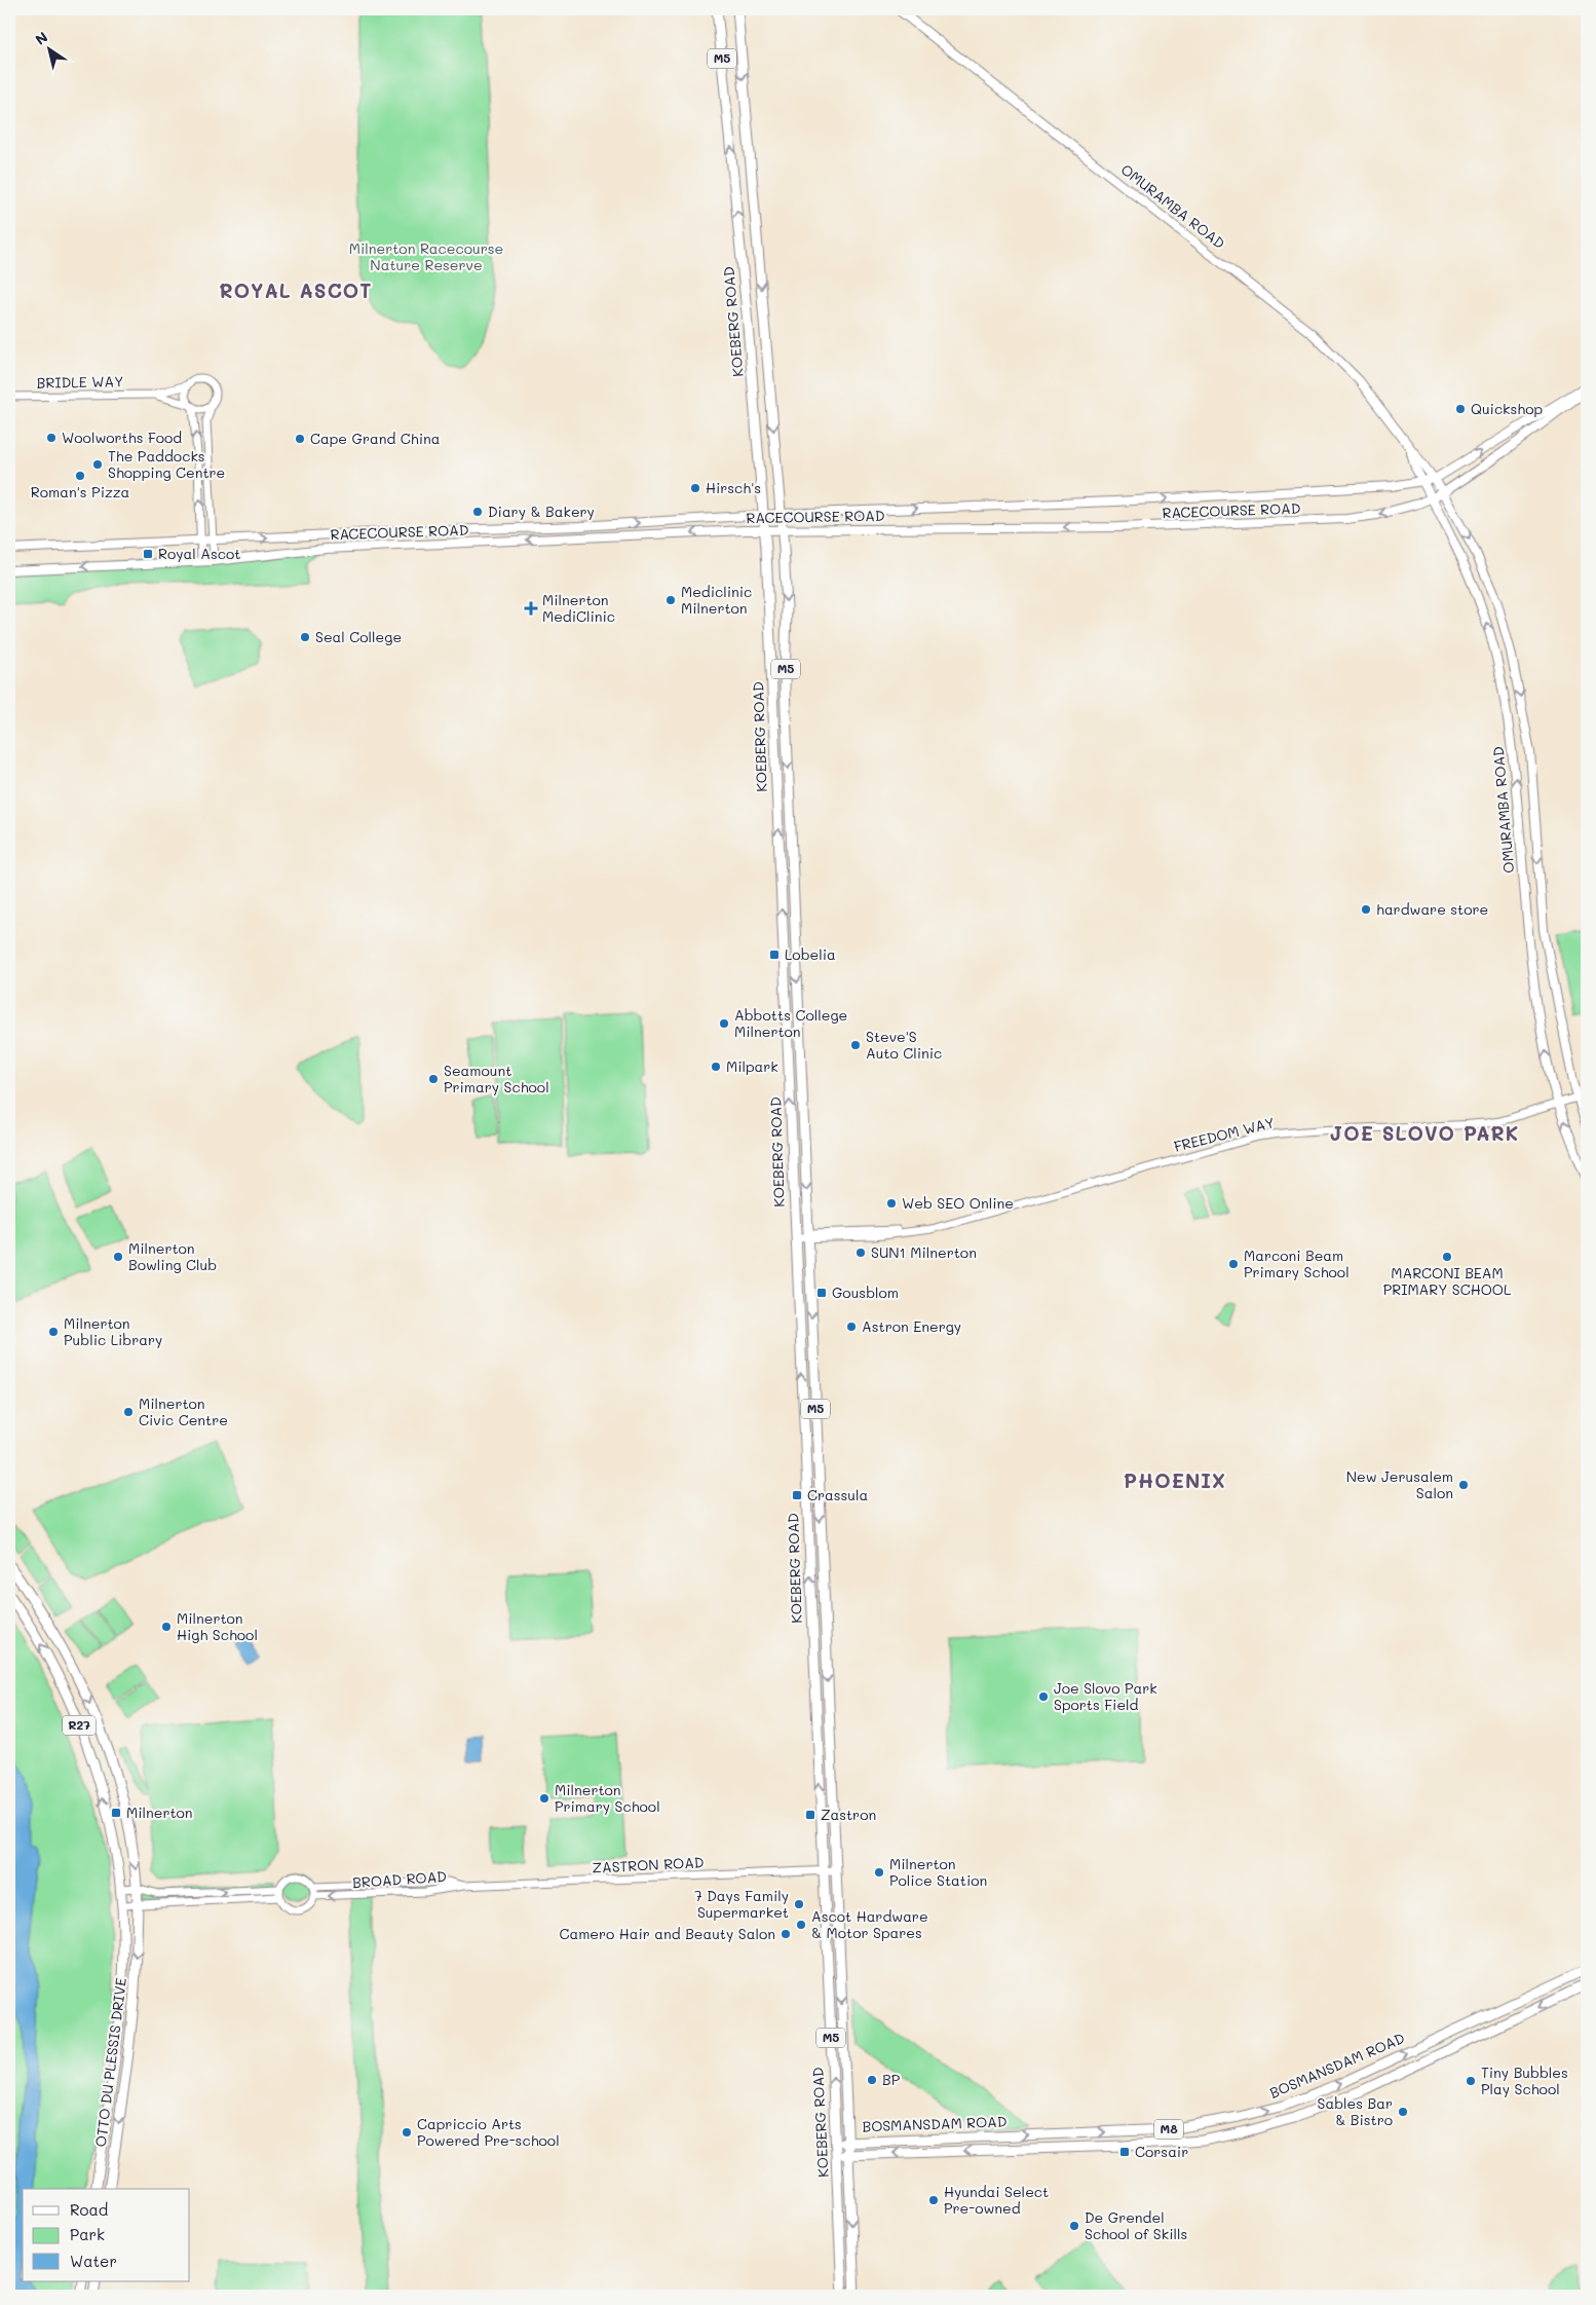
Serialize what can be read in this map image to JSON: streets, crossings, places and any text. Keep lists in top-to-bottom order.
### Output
{
  "streets": {
    "main road": [
      "M5",
      "OMURAMBA ROAD",
      "KOEBERG ROAD",
      "RACECOURSE ROAD",
      "R27",
      "OTTO DU PLESSIS DRIVE",
      "BOSMANSDAM ROAD",
      "M8"
    ],
    "street": [
      "BRIDLE WAY",
      "FREEDOM WAY",
      "ZASTRON ROAD",
      "BROAD ROAD"
    ]
  },
  "crossings": [
    ["OMURAMBA ROAD", "RACECOURSE ROAD"],
    ["OMURAMBA ROAD", "FREEDOM WAY"],
    ["KOEBERG ROAD", "RACECOURSE ROAD"],
    ["KOEBERG ROAD", "FREEDOM WAY"],
    ["KOEBERG ROAD", "ZASTRON ROAD"],
    ["KOEBERG ROAD", "BOSMANSDAM ROAD"],
    ["ZASTRON ROAD", "BROAD ROAD"],
    ["BROAD ROAD", "OTTO DU PLESSIS DRIVE"]
  ],
  "districts": ["ROYAL ASCOT", "JOE SLOVO PARK", "PHOENIX"],
  "parks": ["Milnerton Racecourse Nature Reserve"],
  "places": {
    "other": [
      "Quickshop",
      "Woolworths Food",
      "Cape Grand China",
      "The Paddocks Shopping Centre",
      "Roman's Pizza",
      "Hirsch's",
      "Diary & Bakery",
      "Mediclinic Milnerton",
      "Seal College",
      "hardware store",
      "Abbotts College Milnerton",
      "Steve'S Auto Clinic",
      "Milpark",
      "Seamount Primary School",
      "Web SEO Online",
      "SUN1 Milnerton",
      "Milnerton Bowling Club",
      "MARCONI BEAM PRIMARY SCHOOL",
      "Marconi Beam Primary School",
      "Astron Energy",
      "Milnerton Public Library",
      "Milnerton Civic Centre",
      "New Jerusalem Salon",
      "Milnerton High School",
      "Joe Slovo Park Sports Field",
      "Milnerton Primary School",
      "Milnerton Police Station",
      "7 Days Family Supermarket",
      "Ascot Hardware & Motor Spares",
      "Camero Hair and Beauty Salon",
      "BP",
      "Tiny Bubbles Play School",
      "Sables Bar & Bistro",
      "Capriccio Arts Powered Pre-school",
      "Hyundai Select Pre-owned",
      "De Grendel School of Skills"
    ],
    "transit": [
      "Royal Ascot",
      "Lobelia",
      "Gousblom",
      "Crassula",
      "Milnerton",
      "Zastron",
      "Corsair"
    ],
    "health": ["Milnerton MediClinic"]
  },
  "legend": ["Road", "Park", "Water"],
  "north": "top left"
}
